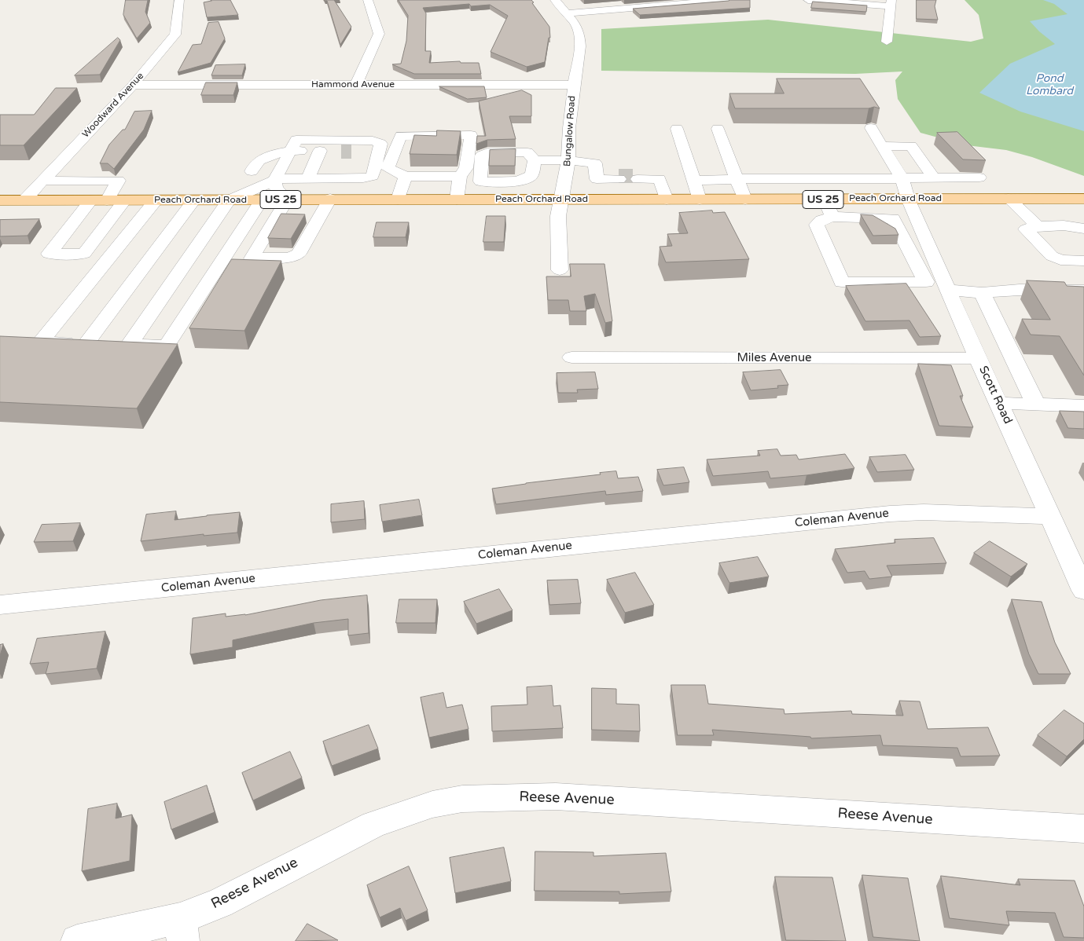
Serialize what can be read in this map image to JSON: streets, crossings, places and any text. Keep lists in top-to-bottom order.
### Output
{
  "streets": {
    "main road": ["Peach Orchard Road", "US 25"],
    "street": [
      "Hammond Avenue",
      "Woodward Avenue",
      "Bungalow Road",
      "Miles Avenue",
      "Scott Road",
      "Coleman Avenue",
      "Reese Avenue"
    ]
  },
  "crossings": [
    ["Hammond Avenue", "Woodward Avenue"],
    ["Hammond Avenue", "Bungalow Road"],
    ["Woodward Avenue", "Peach Orchard Road"],
    ["Bungalow Road", "Peach Orchard Road"],
    ["Peach Orchard Road", "Scott Road"],
    ["Miles Avenue", "Scott Road"],
    ["Scott Road", "Coleman Avenue"]
  ],
  "water": ["Pond Lombard"]
}
